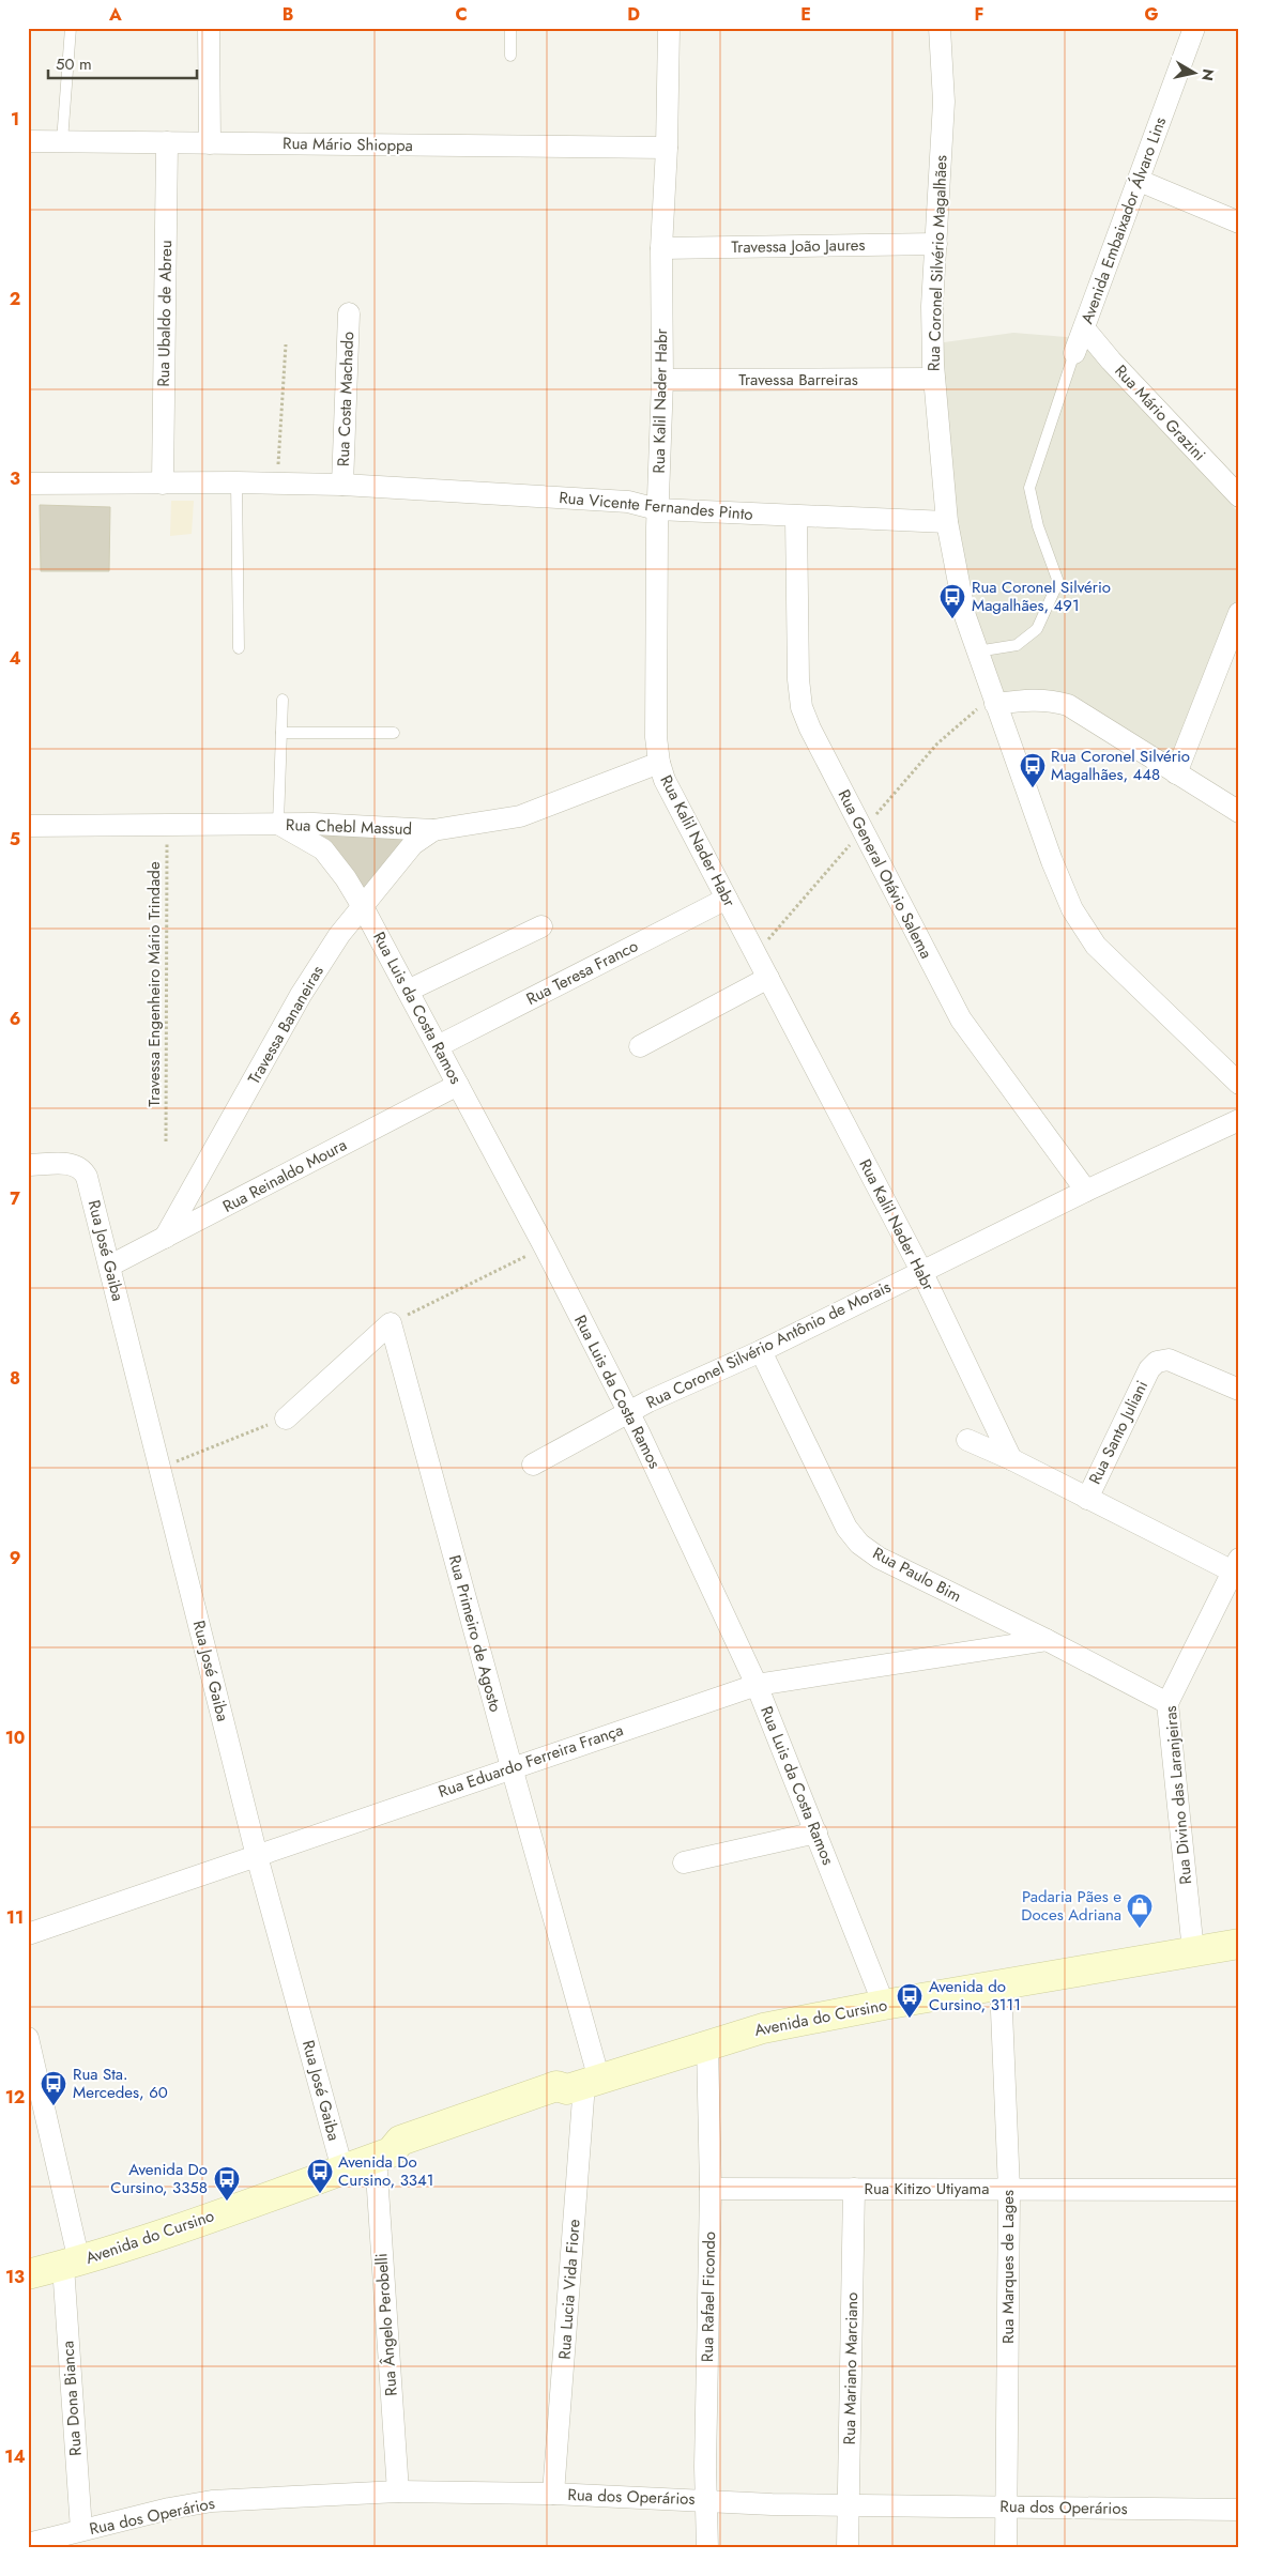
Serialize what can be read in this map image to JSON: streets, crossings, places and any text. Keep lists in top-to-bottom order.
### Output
{
  "streets": {
    "main road": ["Avenida do Cursino"],
    "street": [
      "Rua Mário Shioppa",
      "Avenida Embaixador Álvaro Lins",
      "Travessa João Jaures",
      "Rua Coronel Silvério Magalhães",
      "Rua Ubaldo de Abreu",
      "Travessa Barreiras",
      "Rua Costa Machado",
      "Rua Kalil Nader Habr",
      "Rua Mário Grazini",
      "Rua Vicente Fernandes Pinto",
      "Rua Chebl Massud",
      "Rua General Otávio Salema",
      "Rua Teresa Franco",
      "Rua Luis da Costa Ramos",
      "Travessa Bananeiras",
      "Rua Reinaldo Moura",
      "Rua José Gaiba",
      "Rua Coronel Silvério Antônio de Morais",
      "Rua Santo Juliani",
      "Rua Paulo Bim",
      "Rua Primeiro de Agosto",
      "Rua Eduardo Ferreira França",
      "Rua Divino das Laranjeiras",
      "Rua Kitizo Utiyama",
      "Rua Marques de Lages",
      "Rua Lucia Vida Fiore",
      "Rua Rafael Ficondo",
      "Rua Ângelo Perobelli",
      "Rua Mariano Marciano",
      "Rua Dona Bianca",
      "Rua dos Operários"
    ],
    "path": ["Travessa Engenheiro Mário Trindade"]
  },
  "crossings": [
    ["Rua Mário Shioppa", "Rua Ubaldo de Abreu"],
    ["Rua Mário Shioppa", "Rua Kalil Nader Habr"],
    ["Avenida Embaixador Álvaro Lins", "Rua Mário Grazini"],
    ["Travessa João Jaures", "Rua Coronel Silvério Magalhães"],
    ["Travessa João Jaures", "Rua Kalil Nader Habr"],
    ["Rua Coronel Silvério Magalhães", "Travessa Barreiras"],
    ["Rua Coronel Silvério Magalhães", "Rua Vicente Fernandes Pinto"],
    ["Rua Ubaldo de Abreu", "Rua Vicente Fernandes Pinto"],
    ["Travessa Barreiras", "Rua Kalil Nader Habr"],
    ["Rua Costa Machado", "Rua Vicente Fernandes Pinto"],
    ["Rua Kalil Nader Habr", "Rua Vicente Fernandes Pinto"],
    ["Rua Kalil Nader Habr", "Rua Chebl Massud"],
    ["Rua Kalil Nader Habr", "Rua Teresa Franco"],
    ["Rua Kalil Nader Habr", "Rua Coronel Silvério Antônio de Morais"],
    ["Rua Vicente Fernandes Pinto", "Rua General Otávio Salema"],
    ["Rua Chebl Massud", "Travessa Engenheiro Mário Trindade"],
    ["Rua Chebl Massud", "Rua Luis da Costa Ramos"],
    ["Rua Chebl Massud", "Travessa Bananeiras"],
    ["Rua General Otávio Salema", "Rua Coronel Silvério Antônio de Morais"],
    ["Rua Teresa Franco", "Rua Luis da Costa Ramos"],
    ["Rua Luis da Costa Ramos", "Travessa Bananeiras"],
    ["Rua Luis da Costa Ramos", "Rua Reinaldo Moura"],
    ["Rua Luis da Costa Ramos", "Rua Coronel Silvério Antônio de Morais"],
    ["Rua Luis da Costa Ramos", "Rua Eduardo Ferreira França"],
    ["Rua Luis da Costa Ramos", "Avenida do Cursino"],
    ["Travessa Bananeiras", "Rua Reinaldo Moura"],
    ["Rua Reinaldo Moura", "Rua José Gaiba"],
    ["Rua José Gaiba", "Rua Eduardo Ferreira França"],
    ["Rua José Gaiba", "Avenida do Cursino"],
    ["Rua Coronel Silvério Antônio de Morais", "Rua Paulo Bim"],
    ["Rua Paulo Bim", "Rua Eduardo Ferreira França"],
    ["Rua Paulo Bim", "Rua Divino das Laranjeiras"],
    ["Rua Primeiro de Agosto", "Rua Eduardo Ferreira França"],
    ["Rua Primeiro de Agosto", "Avenida do Cursino"],
    ["Rua Primeiro de Agosto", "Rua Lucia Vida Fiore"],
    ["Rua Divino das Laranjeiras", "Avenida do Cursino"],
    ["Avenida do Cursino", "Rua Marques de Lages"],
    ["Avenida do Cursino", "Rua Lucia Vida Fiore"],
    ["Avenida do Cursino", "Rua Rafael Ficondo"],
    ["Avenida do Cursino", "Rua Ângelo Perobelli"],
    ["Avenida do Cursino", "Rua Dona Bianca"],
    ["Rua Kitizo Utiyama", "Rua Marques de Lages"],
    ["Rua Kitizo Utiyama", "Rua Rafael Ficondo"],
    ["Rua Kitizo Utiyama", "Rua Mariano Marciano"],
    ["Rua Marques de Lages", "Rua dos Operários"],
    ["Rua Lucia Vida Fiore", "Rua dos Operários"],
    ["Rua Rafael Ficondo", "Rua dos Operários"],
    ["Rua Ângelo Perobelli", "Rua dos Operários"],
    ["Rua Mariano Marciano", "Rua dos Operários"],
    ["Rua Dona Bianca", "Rua dos Operários"]
  ],
  "places": {
    "bus stop": [
      "Rua Coronel Silvério Magalhães, 491",
      "Rua Coronel Silvério Magalhães, 448",
      "Avenida do Cursino, 3111",
      "Rua Sta. Mercedes, 60",
      "Avenida Do Cursino, 3341",
      "Avenida Do Cursino, 3358"
    ],
    "shop": ["Padaria Pães e Doces Adriana"]
  },
  "scale_bar": "50 m",
  "north": "right",
  "grid": {
    "columns": [
      "A",
      "B",
      "C",
      "D",
      "E",
      "F",
      "G"
    ],
    "rows": [
      "1",
      "2",
      "3",
      "4",
      "5",
      "6",
      "7",
      "8",
      "9",
      "10",
      "11",
      "12",
      "13",
      "14"
    ]
  }
}
